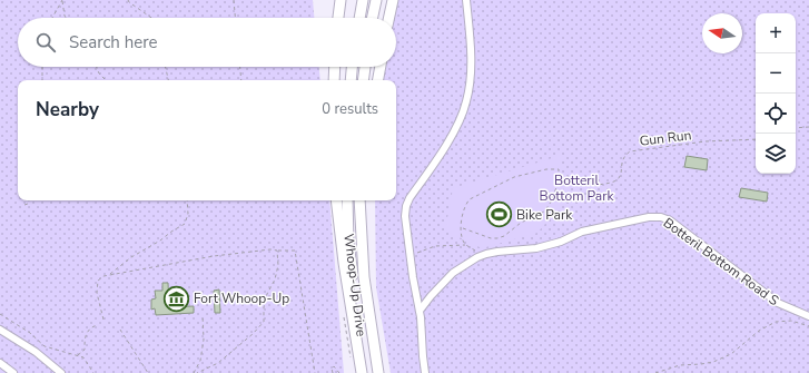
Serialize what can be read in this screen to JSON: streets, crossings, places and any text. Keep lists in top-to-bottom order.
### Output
{
  "streets": {
    "highway": ["Whoop-Up Drive"],
    "street": ["Botteril Bottom Road S"],
    "path": ["Gun Run"]
  },
  "parks": ["Botteril Bottom Park"],
  "places": {
    "sports": ["Bike Park"],
    "museum": ["Fort Whoop-Up"]
  },
  "north": "left",
  "page": {
    "map_buttons": ["+", "−"],
    "search": "Search here",
    "heading": ["Nearby", "0 results"]
  }
}
